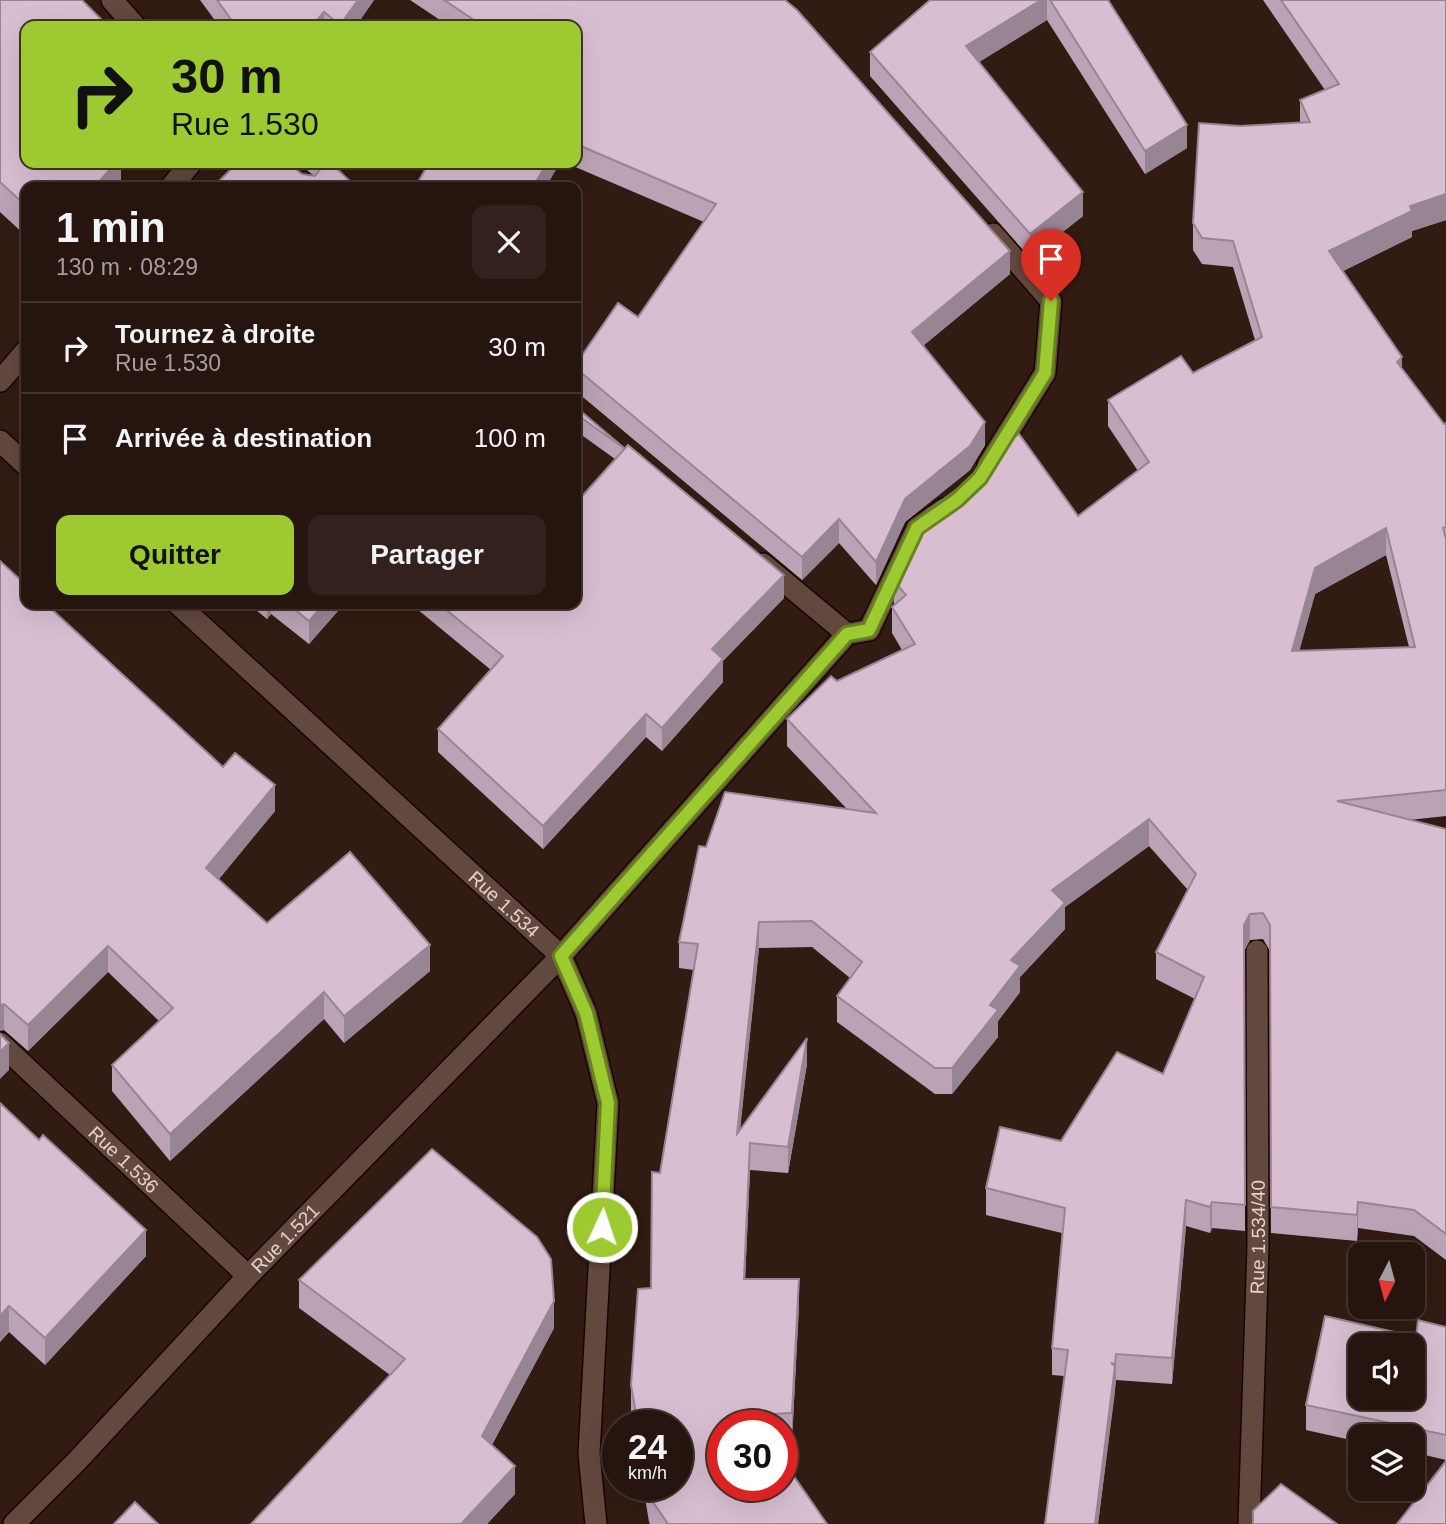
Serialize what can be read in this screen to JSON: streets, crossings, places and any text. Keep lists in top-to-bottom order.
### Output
{
  "streets": {
    "street": [
      "Rue 1.534",
      "Rue 1.536",
      "Rue 1.534/40",
      "Rue 1.521"
    ]
  },
  "crossings": [
    ["Rue 1.534", "Rue 1.521"],
    ["Rue 1.536", "Rue 1.521"]
  ],
  "north": "bottom",
  "page": {
    "turn": ["30 m", "Rue 1.530"],
    "heading": ["1 min", "130 m · 08:29"],
    "list": [
      {
        "name": "Tournez à droite",
        "note": "Rue 1.530",
        "value": "30 m"
      },
      {
        "name": "Arrivée à destination",
        "value": "100 m"
      }
    ],
    "buttons": ["Quitter", "Partager"],
    "speed": "24 km/h",
    "limit": "30"
  }
}
